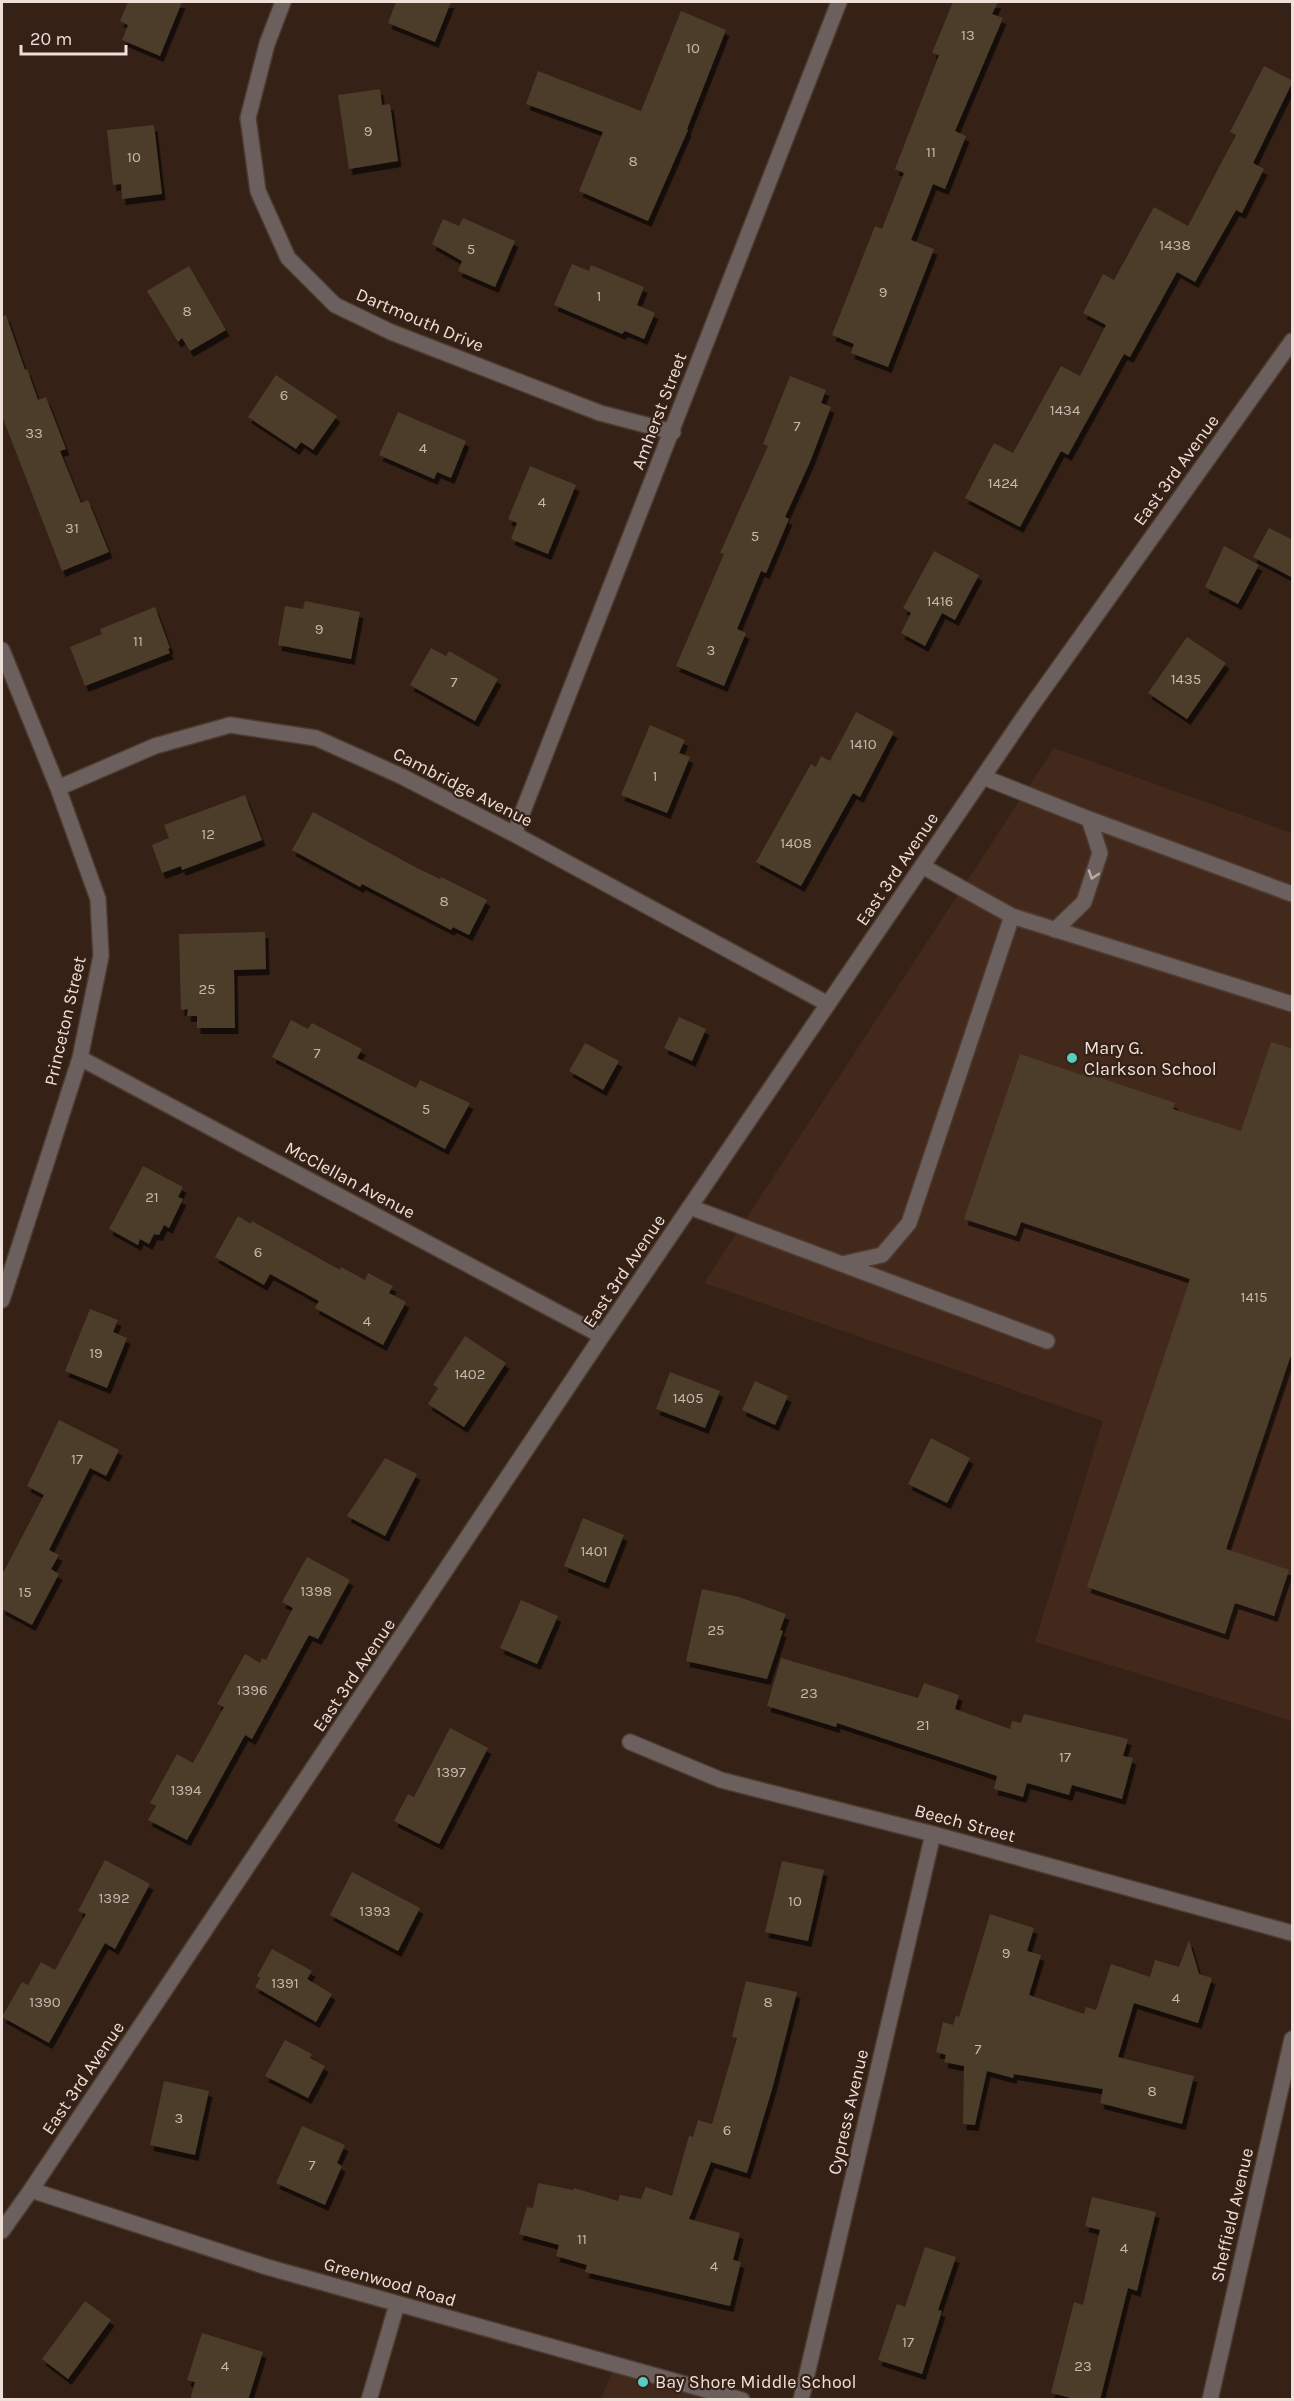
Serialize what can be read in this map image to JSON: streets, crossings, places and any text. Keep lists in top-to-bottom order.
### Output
{
  "streets": {
    "street": [
      "Dartmouth Drive",
      "Amherst Street",
      "East 3rd Avenue",
      "Cambridge Avenue",
      "Princeton Street",
      "McClellan Avenue",
      "Beech Street",
      "Cypress Avenue",
      "Sheffield Avenue",
      "Greenwood Road"
    ]
  },
  "crossings": [
    ["Dartmouth Drive", "Amherst Street"],
    ["Amherst Street", "Cambridge Avenue"],
    ["East 3rd Avenue", "Cambridge Avenue"],
    ["East 3rd Avenue", "McClellan Avenue"],
    ["East 3rd Avenue", "Greenwood Road"],
    ["Cambridge Avenue", "Princeton Street"],
    ["Princeton Street", "McClellan Avenue"],
    ["Beech Street", "Cypress Avenue"]
  ],
  "places": ["Mary G. Clarkson School", "Bay Shore Middle School"],
  "house_numbers": [
    "13",
    "10",
    "9",
    "11",
    "10",
    "8",
    "1438",
    "5",
    "9",
    "1",
    "8",
    "6",
    "1434",
    "7",
    "33",
    "4",
    "1424",
    "4",
    "31",
    "5",
    "1416",
    "9",
    "11",
    "3",
    "1435",
    "7",
    "1410",
    "1",
    "12",
    "1408",
    "8",
    "25",
    "7",
    "5",
    "21",
    "6",
    "1415",
    "4",
    "19",
    "1402",
    "1405",
    "17",
    "1401",
    "1398",
    "15",
    "25",
    "1396",
    "23",
    "21",
    "17",
    "1397",
    "1394",
    "1392",
    "10",
    "1393",
    "9",
    "1391",
    "4",
    "1390",
    "8",
    "7",
    "8",
    "3",
    "6",
    "7",
    "11",
    "4",
    "4",
    "17",
    "4",
    "23"
  ],
  "scale_bar": "20 m"
}
